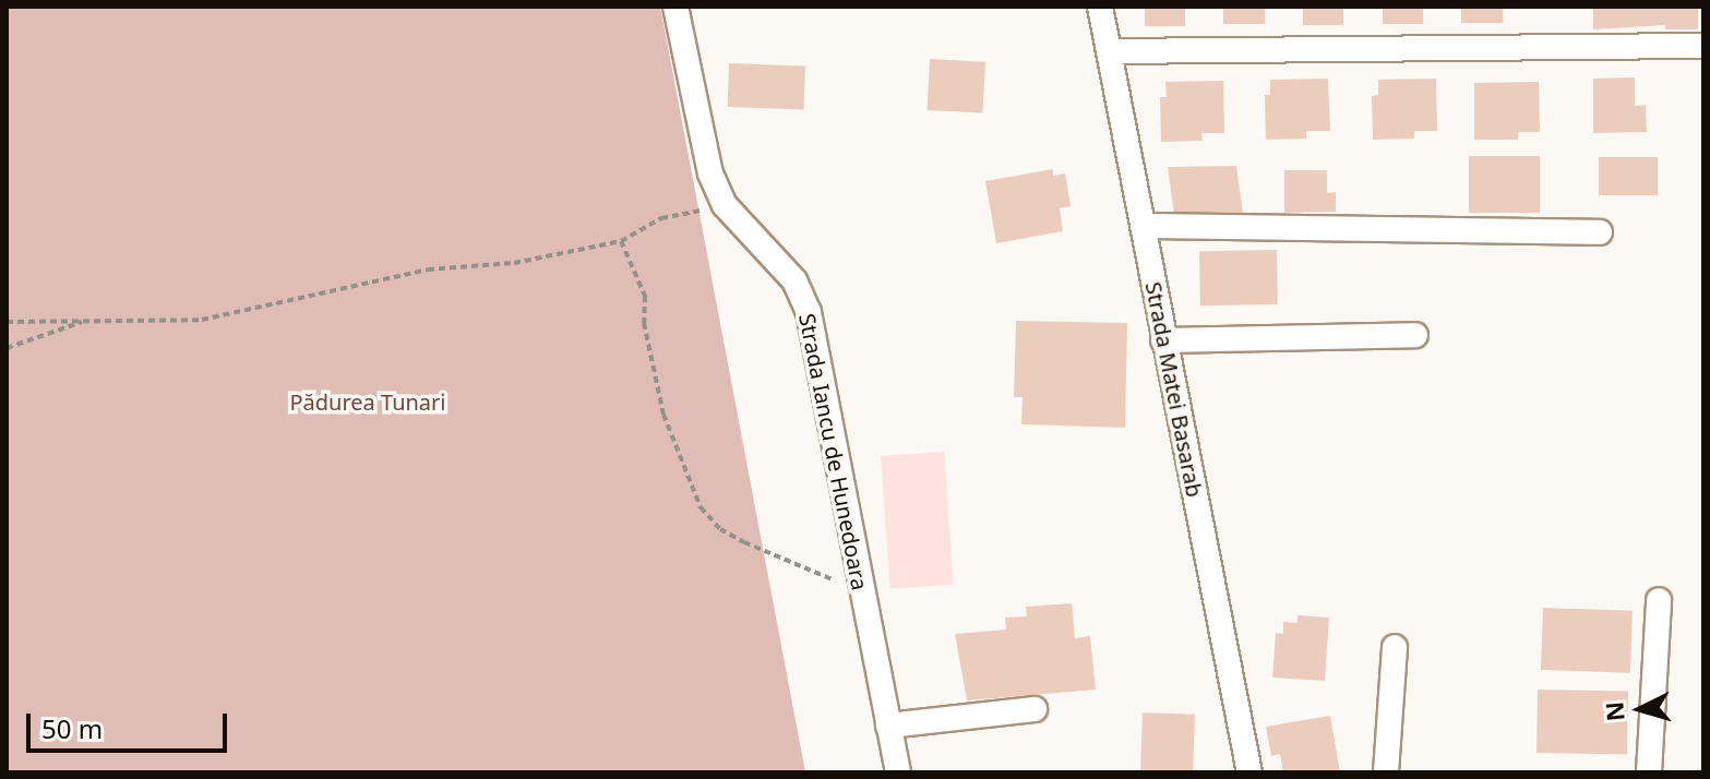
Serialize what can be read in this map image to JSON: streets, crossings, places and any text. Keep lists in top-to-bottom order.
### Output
{
  "streets": {
    "street": ["Strada Matei Basarab", "Strada Iancu de Hunedoara"]
  },
  "parks": ["Pădurea Tunari"],
  "scale_bar": "50 m",
  "north": "left"
}
